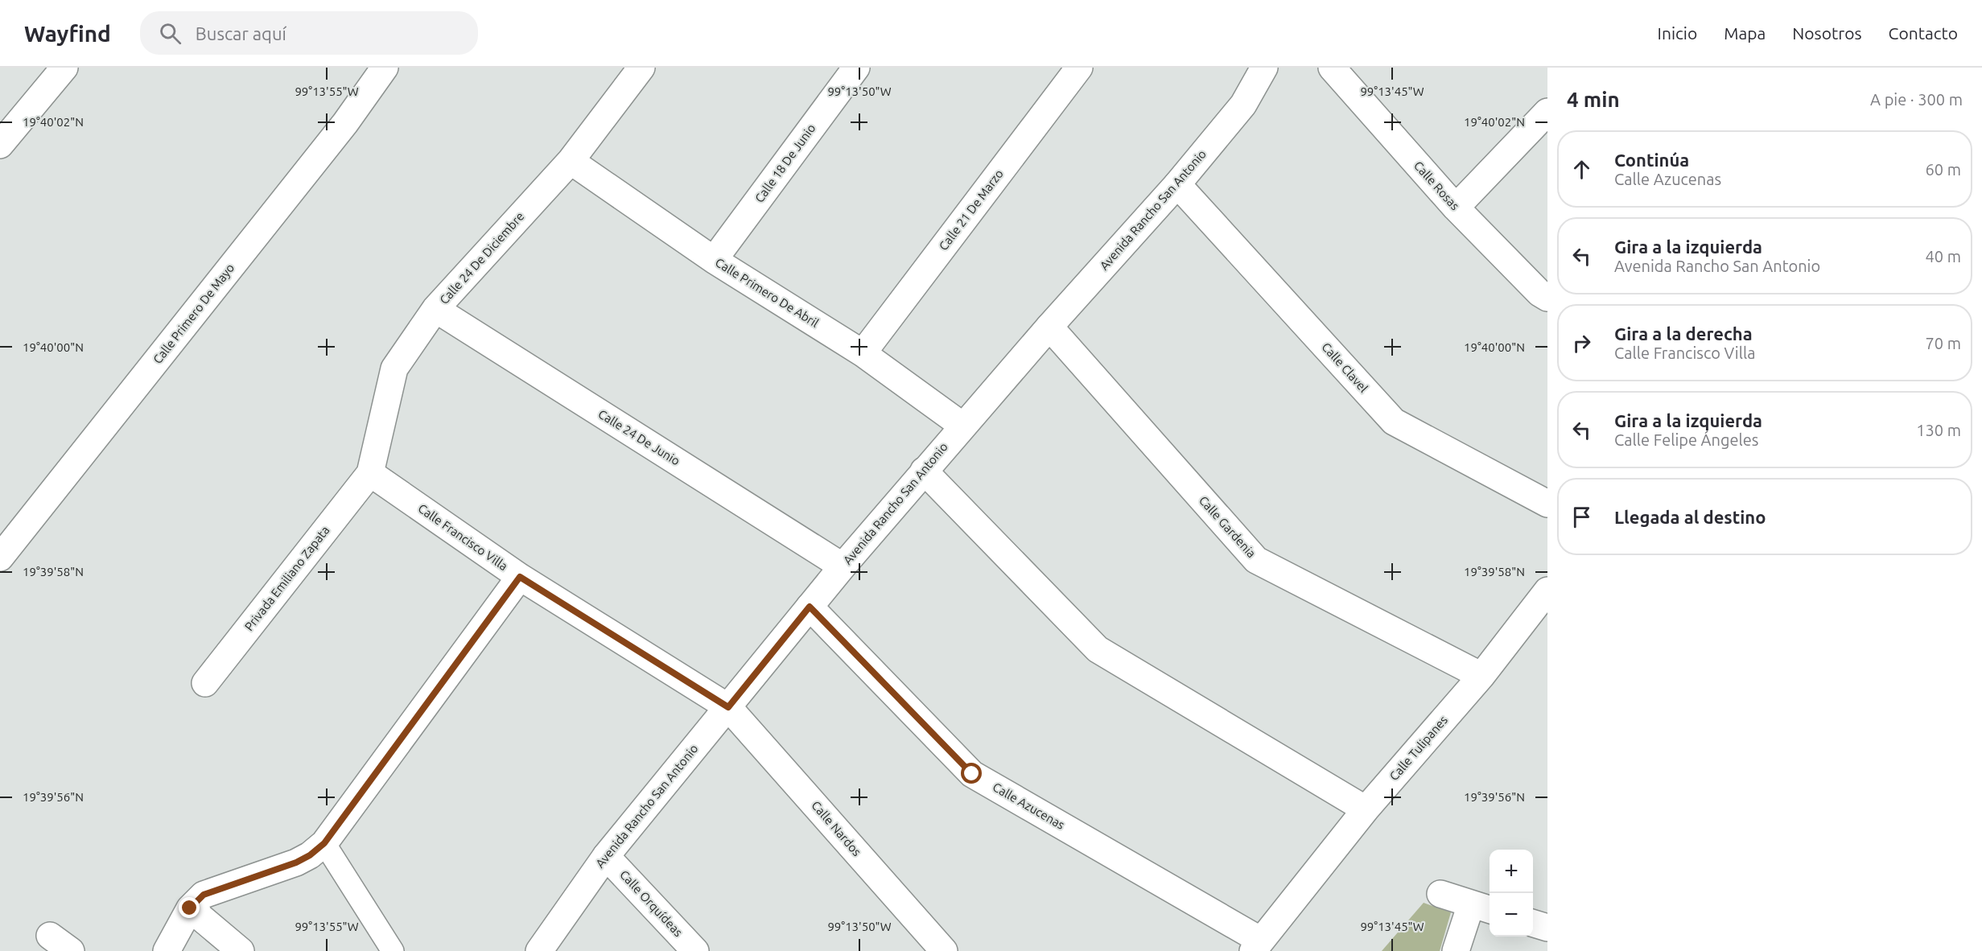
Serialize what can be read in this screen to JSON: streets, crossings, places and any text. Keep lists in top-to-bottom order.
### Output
{
  "streets": {
    "street": [
      "Calle 18 De Junio",
      "Calle Rosas",
      "Calle 21 De Marzo",
      "Avenida Rancho San Antonio",
      "Calle 24 De Diciembre",
      "Calle Primero De Abril",
      "Calle Primero De Mayo",
      "Calle Clavel",
      "Calle 24 De Junio",
      "Calle Gardenia",
      "Calle Francisco Villa",
      "Privada Emiliano Zapata",
      "Calle Tulipanes",
      "Calle Azucenas",
      "Calle Nardos",
      "Calle Orquídeas"
    ]
  },
  "crossings": [
    ["Calle 18 De Junio", "Calle Primero De Abril"],
    ["Calle 21 De Marzo", "Calle Primero De Abril"],
    ["Avenida Rancho San Antonio", "Calle Primero De Abril"],
    ["Avenida Rancho San Antonio", "Calle Clavel"],
    ["Avenida Rancho San Antonio", "Calle 24 De Junio"],
    ["Avenida Rancho San Antonio", "Calle Gardenia"],
    ["Avenida Rancho San Antonio", "Calle Francisco Villa"],
    ["Avenida Rancho San Antonio", "Calle Azucenas"],
    ["Avenida Rancho San Antonio", "Calle Nardos"],
    ["Avenida Rancho San Antonio", "Calle Orquídeas"],
    ["Calle 24 De Diciembre", "Calle Primero De Abril"],
    ["Calle 24 De Diciembre", "Calle 24 De Junio"],
    ["Calle 24 De Diciembre", "Calle Francisco Villa"],
    ["Calle 24 De Diciembre", "Privada Emiliano Zapata"],
    ["Calle Gardenia", "Calle Tulipanes"],
    ["Calle Francisco Villa", "Privada Emiliano Zapata"],
    ["Calle Francisco Villa", "Calle Nardos"],
    ["Calle Tulipanes", "Calle Azucenas"]
  ],
  "page": {
    "header": "Wayfind",
    "search": "Buscar aquí",
    "nav": [
      "Inicio",
      "Mapa",
      "Nosotros",
      "Contacto"
    ],
    "heading": ["4 min", "A pie · 300 m"],
    "list": [
      ["Continúa", "Calle Azucenas", "60 m"],
      ["Gira a la izquierda", "Avenida Rancho San Antonio", "40 m"],
      ["Gira a la derecha", "Calle Francisco Villa", "70 m"],
      ["Gira a la izquierda", "Calle Felipe Ángeles", "130 m"],
      "Llegada al destino"
    ],
    "map_buttons": ["+", "−"]
  },
  "coordinates": [
    "99°13'55\"W",
    "99°13'50\"W",
    "99°13'45\"W",
    "19°40'02\"N",
    "19°40'00\"N",
    "19°39'58\"N",
    "19°39'56\"N"
  ]
}
